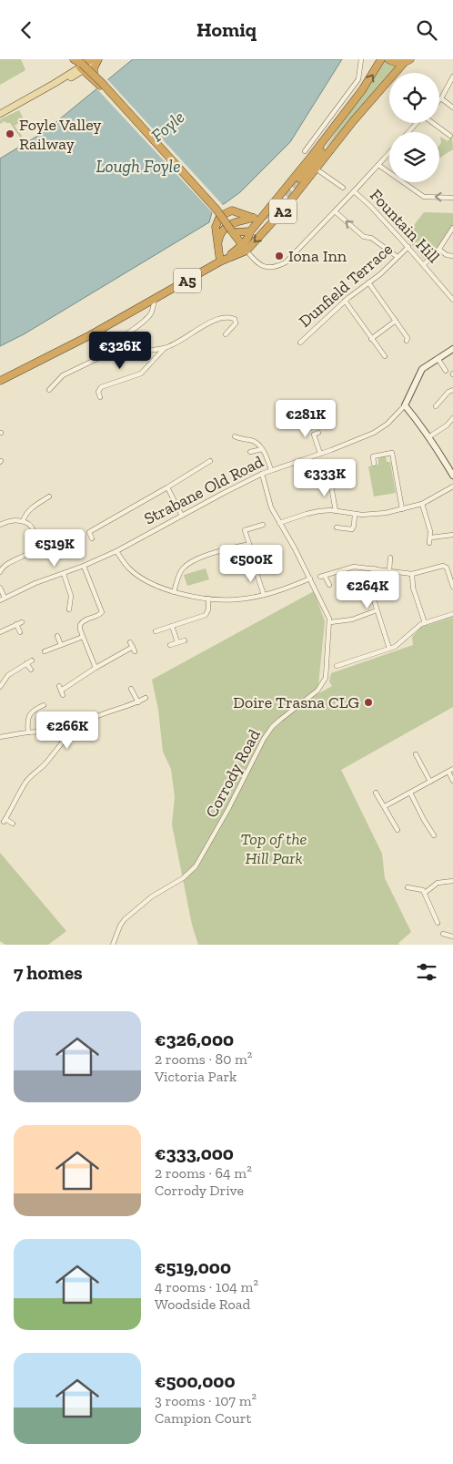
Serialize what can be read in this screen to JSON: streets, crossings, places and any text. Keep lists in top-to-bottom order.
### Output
{
  "streets": {
    "highway": ["A2", "A5"],
    "street": [
      "Fountain Hill",
      "Dunfield Terrace",
      "Strabane Old Road",
      "Corrody Road"
    ]
  },
  "crossings": [
    ["A2", "A5"],
    ["Fountain Hill", "Dunfield Terrace"],
    ["Strabane Old Road", "Corrody Road"]
  ],
  "water": ["Foyle", "Lough Foyle"],
  "parks": ["Top of the Hill Park"],
  "places": ["Foyle Valley Railway", "Iona Inn", "Doire Trasna CLG"],
  "page": {
    "header": "Homiq",
    "price": [
      "€326K",
      "€281K",
      "€333K",
      "€519K",
      "€500K",
      "€264K",
      "€266K"
    ],
    "heading": "7 homes",
    "list": [
      {
        "name": "€326,000",
        "note": "2 rooms · 80 m² · Victoria Park"
      },
      {
        "name": "€333,000",
        "note": "2 rooms · 64 m² · Corrody Drive"
      },
      {
        "name": "€519,000",
        "note": "4 rooms · 104 m² · Woodside Road"
      },
      {
        "name": "€500,000",
        "note": "3 rooms · 107 m² · Campion Court"
      }
    ]
  }
}
